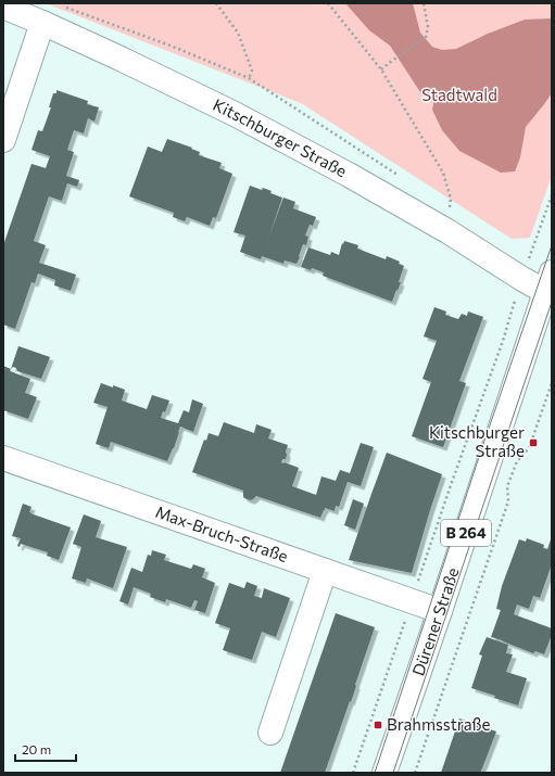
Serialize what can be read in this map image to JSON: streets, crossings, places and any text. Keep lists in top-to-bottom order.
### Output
{
  "streets": {
    "street": [
      "Kitschburger Straße",
      "B 264",
      "Max-Bruch-Straße",
      "Dürener Straße"
    ]
  },
  "crossings": [
    ["Kitschburger Straße", "Dürener Straße"],
    ["Max-Bruch-Straße", "Dürener Straße"]
  ],
  "parks": ["Stadtwald"],
  "places": {
    "transit": ["Kitschburger Straße", "Brahmsstraße"]
  },
  "scale_bar": "20 m"
}
